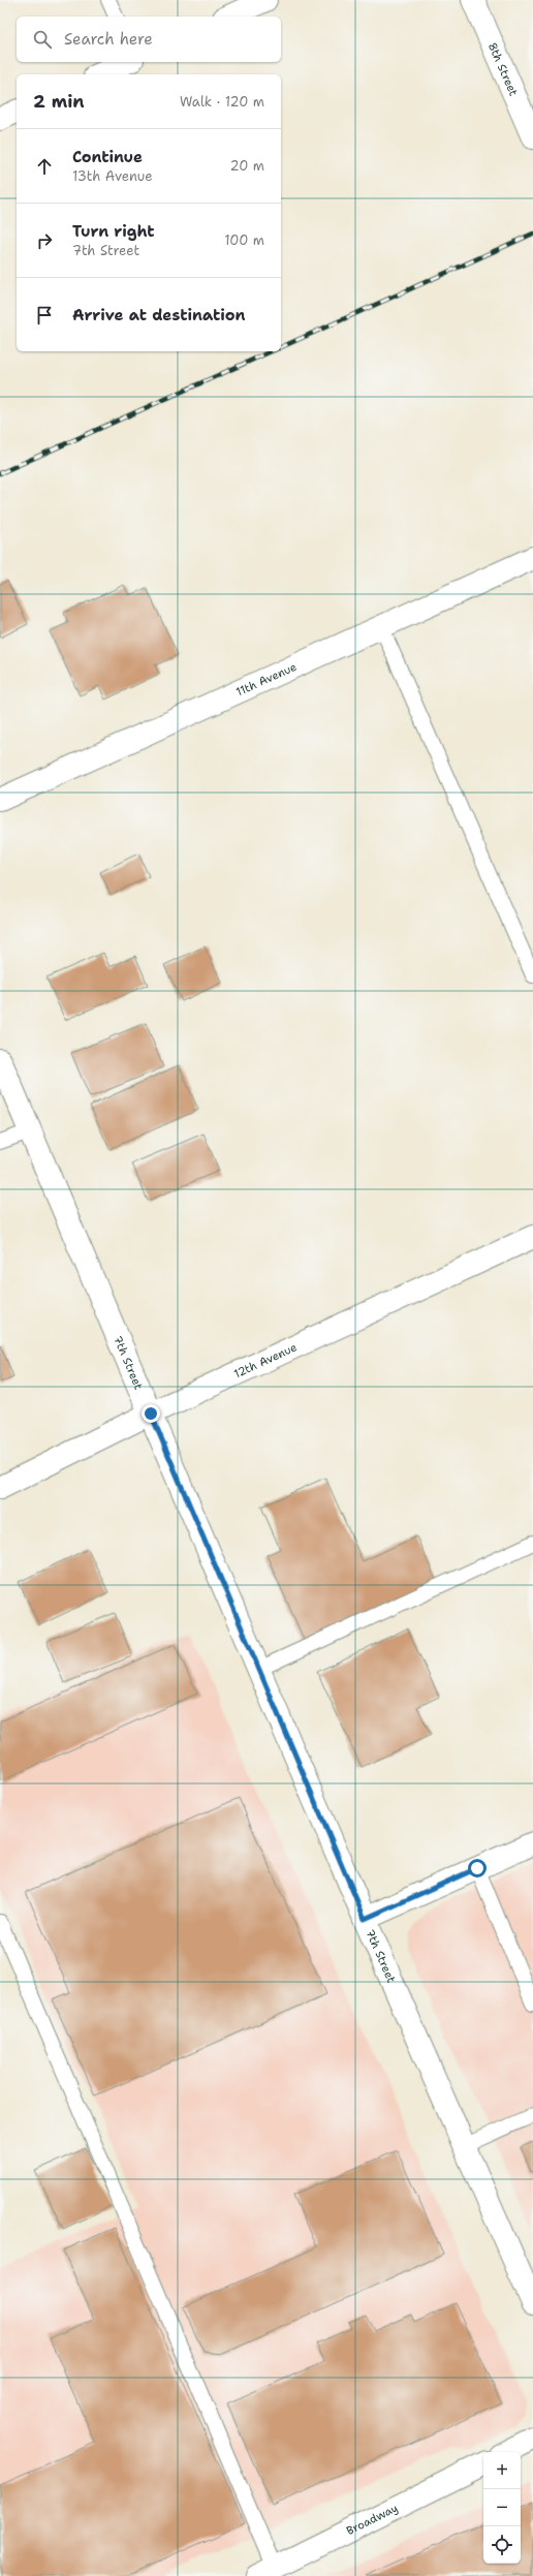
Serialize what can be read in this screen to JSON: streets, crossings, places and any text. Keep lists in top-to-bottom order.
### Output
{
  "streets": {
    "street": [
      "8th Street",
      "11th Avenue",
      "12th Avenue",
      "7th Street",
      "Broadway"
    ]
  },
  "crossings": [
    ["12th Avenue", "7th Street"]
  ],
  "page": {
    "search": "Search here",
    "heading": ["2 min", "Walk · 120 m"],
    "list": [
      ["Continue", "13th Avenue", "20 m"],
      ["Turn right", "7th Street", "100 m"],
      "Arrive at destination"
    ],
    "map_buttons": ["+", "−"]
  }
}
